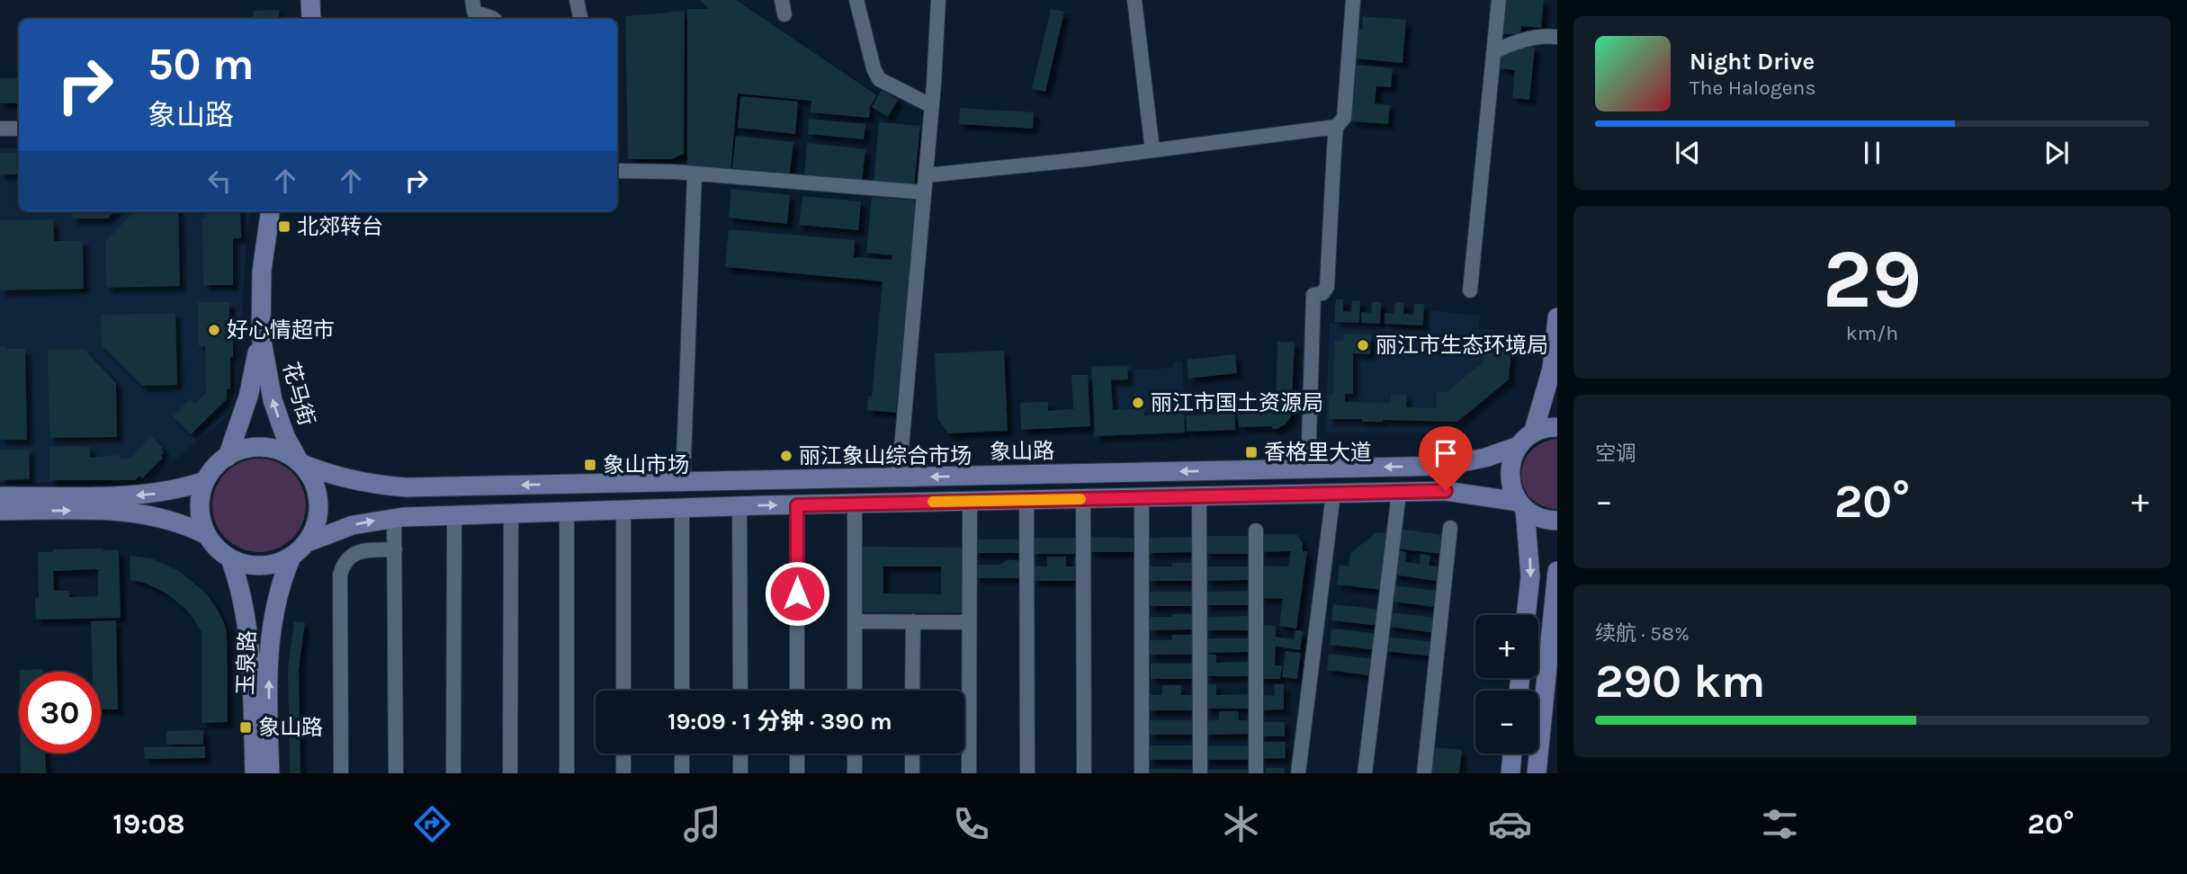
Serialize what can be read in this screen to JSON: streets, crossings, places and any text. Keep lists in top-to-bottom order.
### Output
{
  "streets": {
    "main road": ["花马街", "象山路", "玉泉路"]
  },
  "crossings": [
    ["花马街", "象山路"],
    ["花马街", "玉泉路"],
    ["象山路", "玉泉路"]
  ],
  "places": {
    "transit": [
      "北郊转台",
      "香格里大道",
      "象山市场",
      "象山路"
    ],
    "other": [
      "好心情超市",
      "丽江市生态环境局",
      "丽江市国土资源局",
      "丽江象山综合市场"
    ]
  },
  "page": {
    "turn": ["50 m", "象山路"],
    "song": ["Night Drive", "The Halogens"],
    "tile": [
      ["29", "km/h"],
      "空调",
      ["续航 · 58%", "290 km"]
    ],
    "heat": ["−", "20°", "+"],
    "map_buttons": ["+", "−"],
    "limit": "30",
    "trip": "19:09 · 1 分钟 · 390 m",
    "tabs": ["19:08", "20°"]
  }
}
